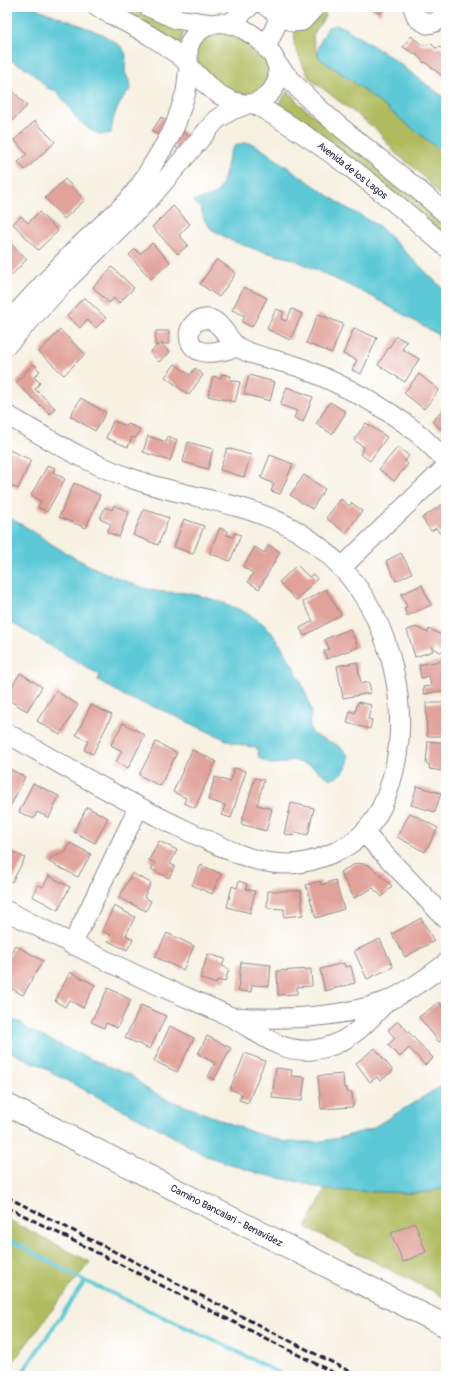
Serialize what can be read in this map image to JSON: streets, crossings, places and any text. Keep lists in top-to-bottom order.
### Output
{
  "streets": {
    "main road": ["Camino Bancalari - Benavídez"],
    "street": ["Avenida de los Lagos"]
  }
}
